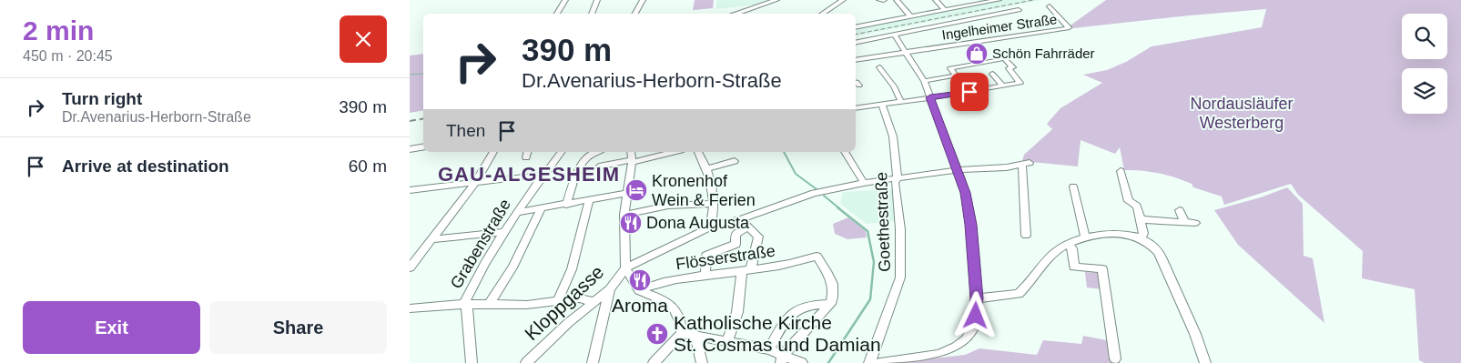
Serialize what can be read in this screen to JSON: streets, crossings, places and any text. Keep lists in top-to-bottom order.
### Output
{
  "streets": {
    "street": [
      "Ingelheimer Straße",
      "Goethestraße",
      "Grabenstraße",
      "Flösserstraße",
      "Kloppgasse"
    ]
  },
  "districts": ["GAU-ALGESHEIM"],
  "parks": ["Nordausläufer Westerberg"],
  "places": {
    "shop": ["Schön Fahrräder"],
    "hotel": ["Kronenhof Wein & Ferien"],
    "restaurant": ["Dona Augusta", "Aroma"],
    "church": ["Katholische Kirche St. Cosmas und Damian"]
  },
  "page": {
    "heading": ["2 min", "450 m · 20:45"],
    "turn": ["390 m", "Dr.Avenarius-Herborn-Straße"],
    "list": [
      {
        "name": "Turn right",
        "note": "Dr.Avenarius-Herborn-Straße",
        "value": "390 m"
      },
      {
        "name": "Arrive at destination",
        "value": "60 m"
      }
    ],
    "then": "Then",
    "buttons": ["Exit", "Share"]
  }
}
